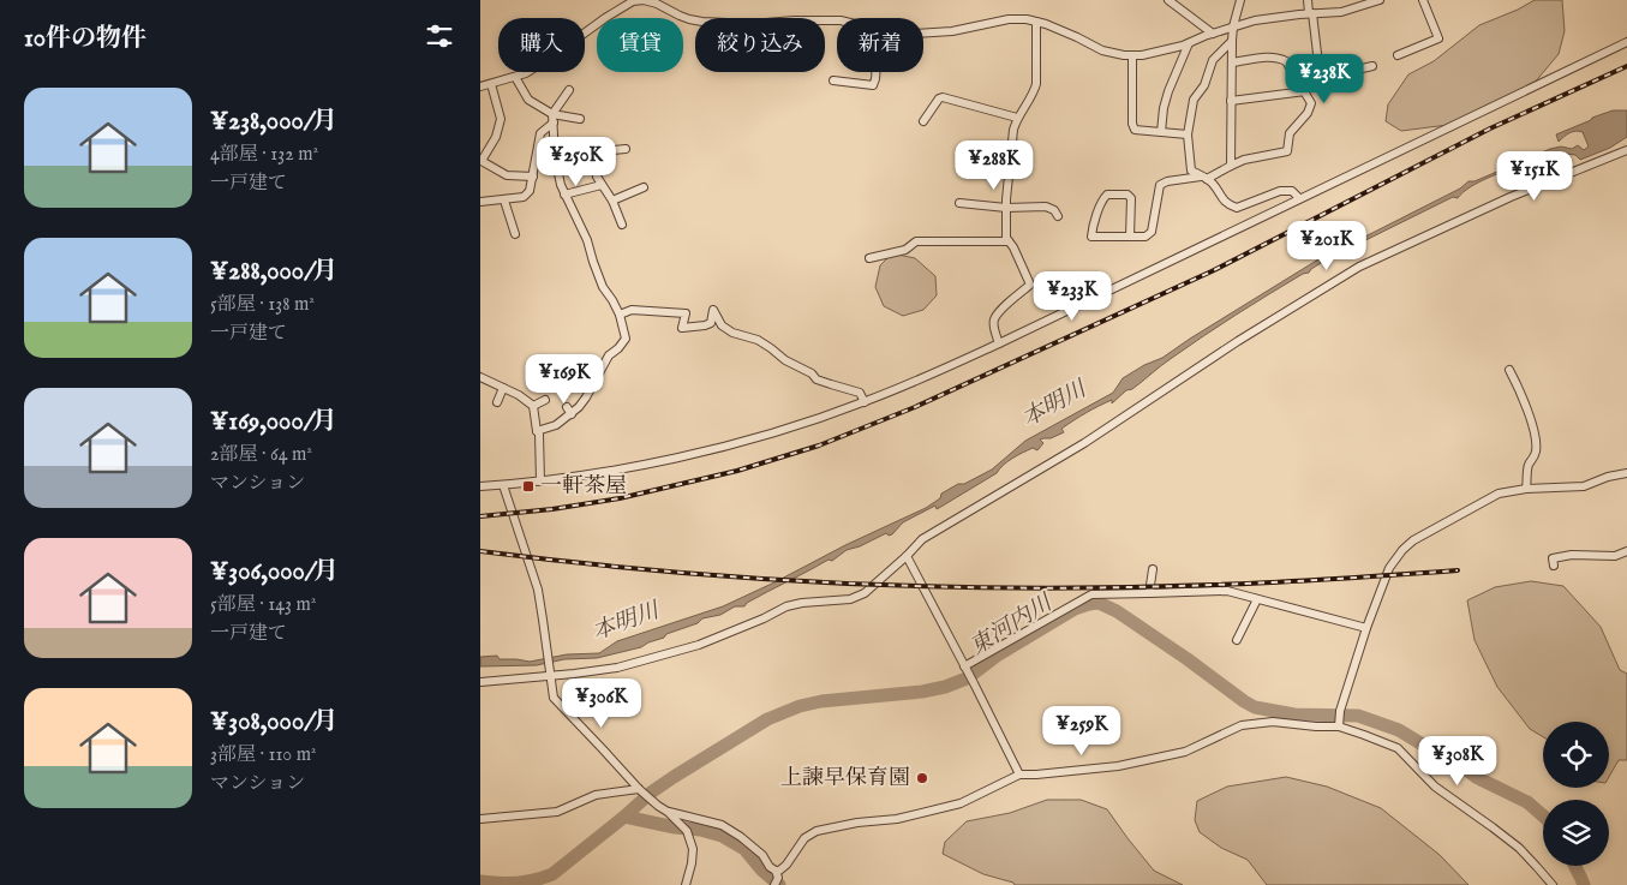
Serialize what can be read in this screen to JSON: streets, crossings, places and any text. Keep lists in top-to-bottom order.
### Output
{
  "water": ["本明川", "東河内川"],
  "places": {
    "transit": ["一軒茶屋"],
    "other": ["上諫早保育園"]
  },
  "page": {
    "heading": "10件の物件",
    "chip": [
      "購入",
      "賃貸",
      "絞り込み",
      "新着"
    ],
    "price": [
      "¥238K",
      "¥250K",
      "¥288K",
      "¥151K",
      "¥201K",
      "¥233K",
      "¥169K",
      "¥306K",
      "¥259K",
      "¥308K"
    ],
    "list": [
      {
        "name": "¥238,000/月",
        "note": "4部屋 · 132 m² · 一戸建て"
      },
      {
        "name": "¥288,000/月",
        "note": "5部屋 · 138 m² · 一戸建て"
      },
      {
        "name": "¥169,000/月",
        "note": "2部屋 · 64 m² · マンション"
      },
      {
        "name": "¥306,000/月",
        "note": "5部屋 · 143 m² · 一戸建て"
      },
      {
        "name": "¥308,000/月",
        "note": "3部屋 · 110 m² · マンション"
      }
    ]
  }
}
